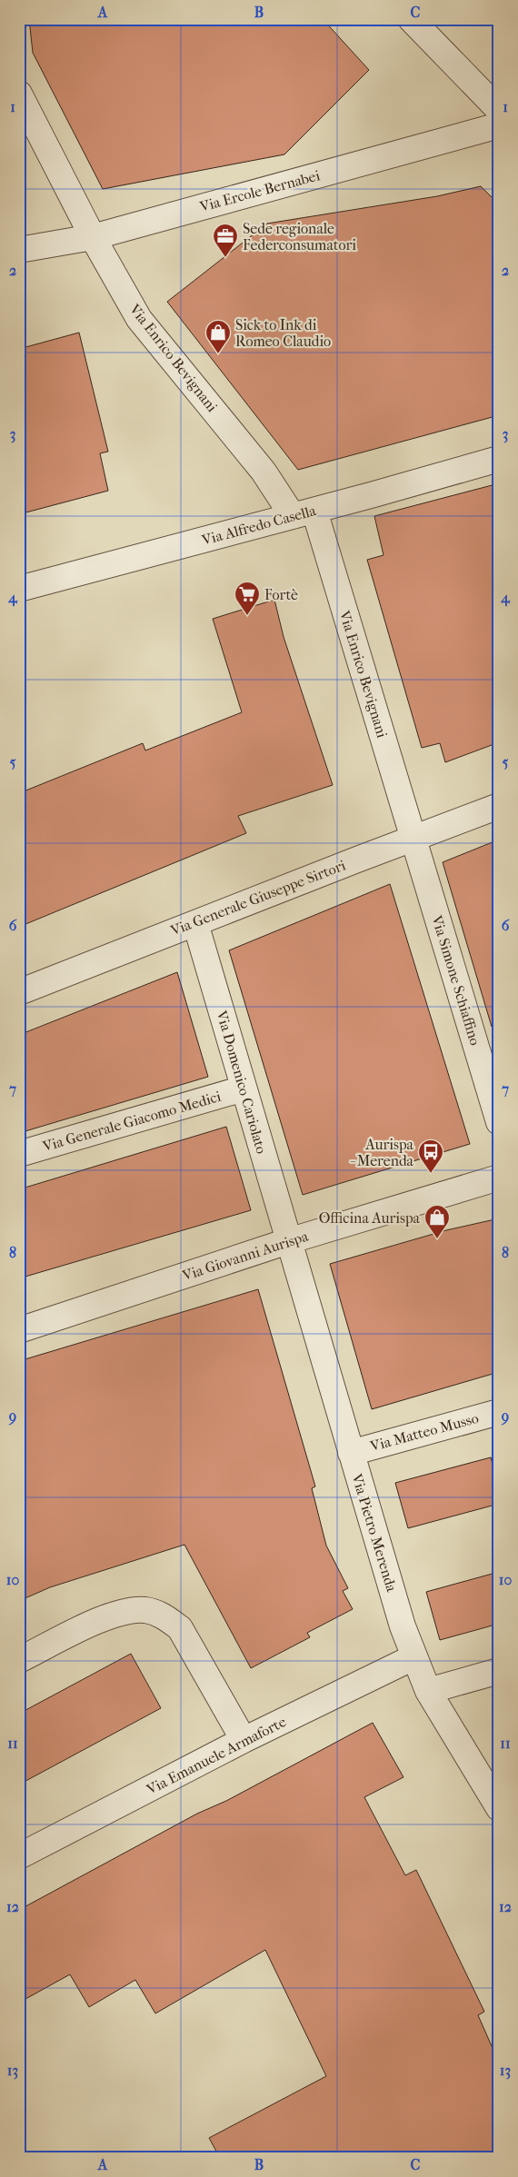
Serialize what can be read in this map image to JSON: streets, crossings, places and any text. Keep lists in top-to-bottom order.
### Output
{
  "streets": {
    "street": [
      "Via Ercole Bernabei",
      "Via Enrico Bevignani",
      "Via Alfredo Casella",
      "Via Generale Giuseppe Sirtori",
      "Via Simone Schiaffino",
      "Via Domenico Cariolato",
      "Via Generale Giacomo Medici",
      "Via Giovanni Aurispa",
      "Via Matteo Musso",
      "Via Pietro Merenda",
      "Via Emanuele Armaforte"
    ]
  },
  "crossings": [
    ["Via Ercole Bernabei", "Via Enrico Bevignani"],
    ["Via Enrico Bevignani", "Via Alfredo Casella"],
    ["Via Enrico Bevignani", "Via Generale Giuseppe Sirtori"],
    ["Via Enrico Bevignani", "Via Simone Schiaffino"],
    ["Via Generale Giuseppe Sirtori", "Via Simone Schiaffino"],
    ["Via Generale Giuseppe Sirtori", "Via Domenico Cariolato"],
    ["Via Domenico Cariolato", "Via Generale Giacomo Medici"],
    ["Via Domenico Cariolato", "Via Giovanni Aurispa"],
    ["Via Domenico Cariolato", "Via Pietro Merenda"],
    ["Via Giovanni Aurispa", "Via Pietro Merenda"],
    ["Via Matteo Musso", "Via Pietro Merenda"],
    ["Via Pietro Merenda", "Via Emanuele Armaforte"]
  ],
  "places": {
    "office": ["Sede regionale Federconsumatori"],
    "shop": ["Sick to Ink di Romeo Claudio", "Officina Aurispa"],
    "supermarket": ["Fortè"],
    "bus stop": ["Aurispa - Merenda"]
  },
  "grid": {
    "columns": ["A", "B", "C"],
    "rows": [
      "1",
      "2",
      "3",
      "4",
      "5",
      "6",
      "7",
      "8",
      "9",
      "10",
      "11",
      "12",
      "13"
    ]
  }
}
